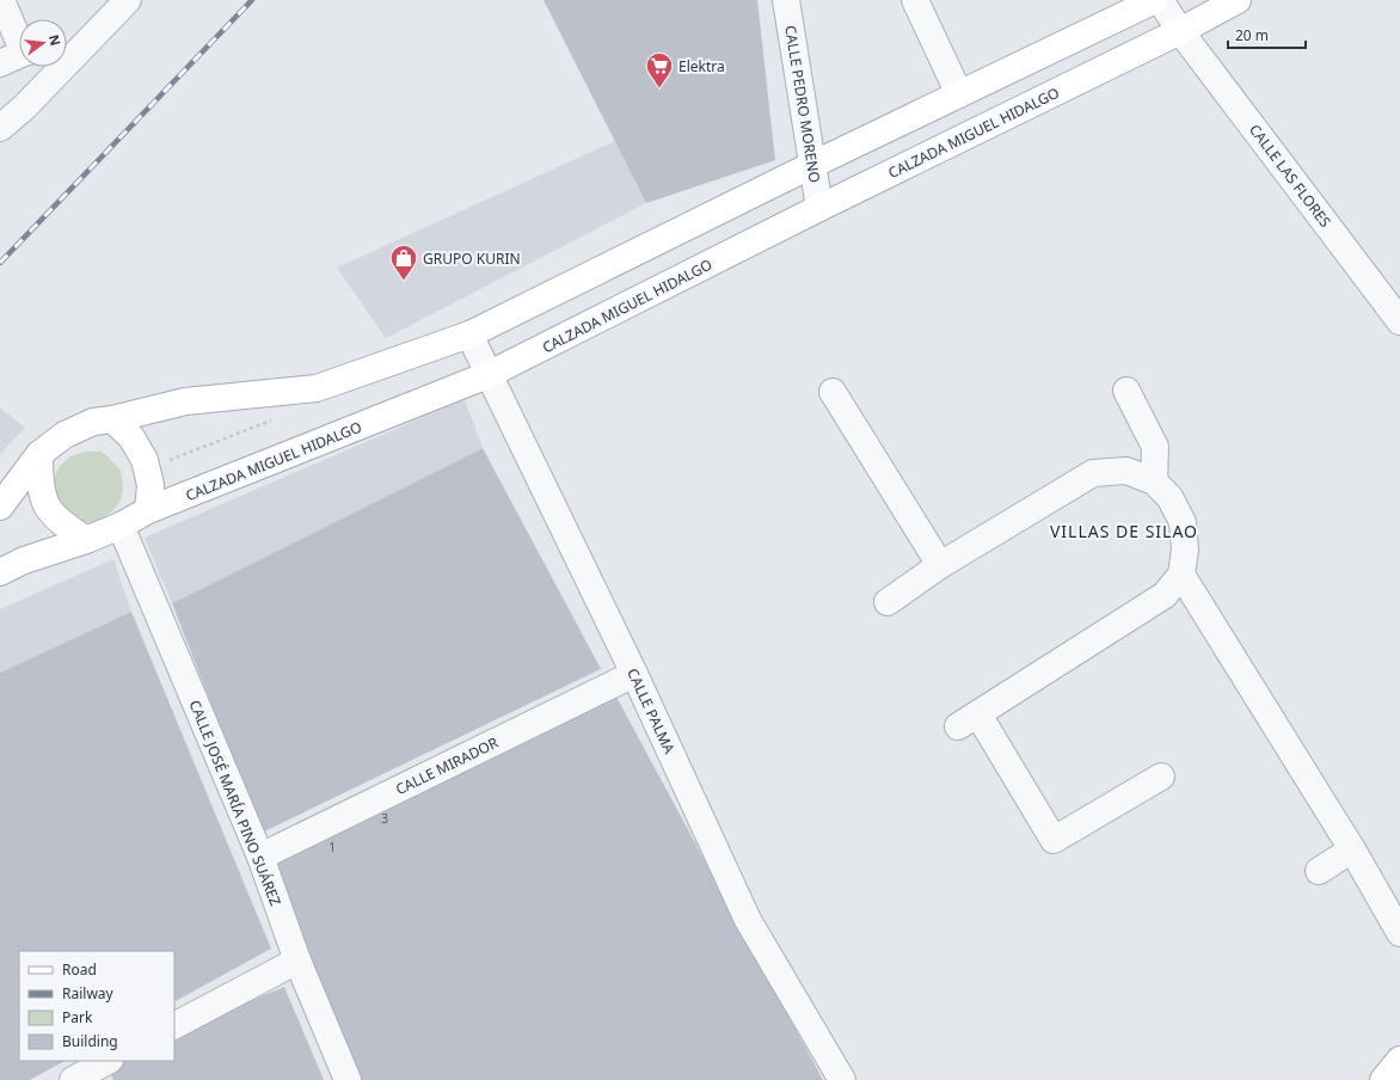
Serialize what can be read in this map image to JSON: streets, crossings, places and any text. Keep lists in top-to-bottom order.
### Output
{
  "streets": {
    "main road": ["CALZADA MIGUEL HIDALGO"],
    "street": [
      "CALLE PEDRO MORENO",
      "CALLE LAS FLORES",
      "CALLE PALMA",
      "CALLE MIRADOR",
      "CALLE JOSÉ MARÍA PINO SUÁREZ"
    ]
  },
  "crossings": [
    ["CALLE PEDRO MORENO", "CALZADA MIGUEL HIDALGO"],
    ["CALZADA MIGUEL HIDALGO", "CALLE LAS FLORES"],
    ["CALZADA MIGUEL HIDALGO", "CALLE PALMA"],
    ["CALZADA MIGUEL HIDALGO", "CALLE JOSÉ MARÍA PINO SUÁREZ"],
    ["CALLE PALMA", "CALLE MIRADOR"],
    ["CALLE MIRADOR", "CALLE JOSÉ MARÍA PINO SUÁREZ"]
  ],
  "districts": ["VILLAS DE SILAO"],
  "places": {
    "supermarket": ["Elektra"],
    "shop": ["GRUPO KURIN"]
  },
  "house_numbers": ["3", "1"],
  "legend": [
    "Road",
    "Railway",
    "Park",
    "Building"
  ],
  "scale_bar": "20 m",
  "north": "right"
}
